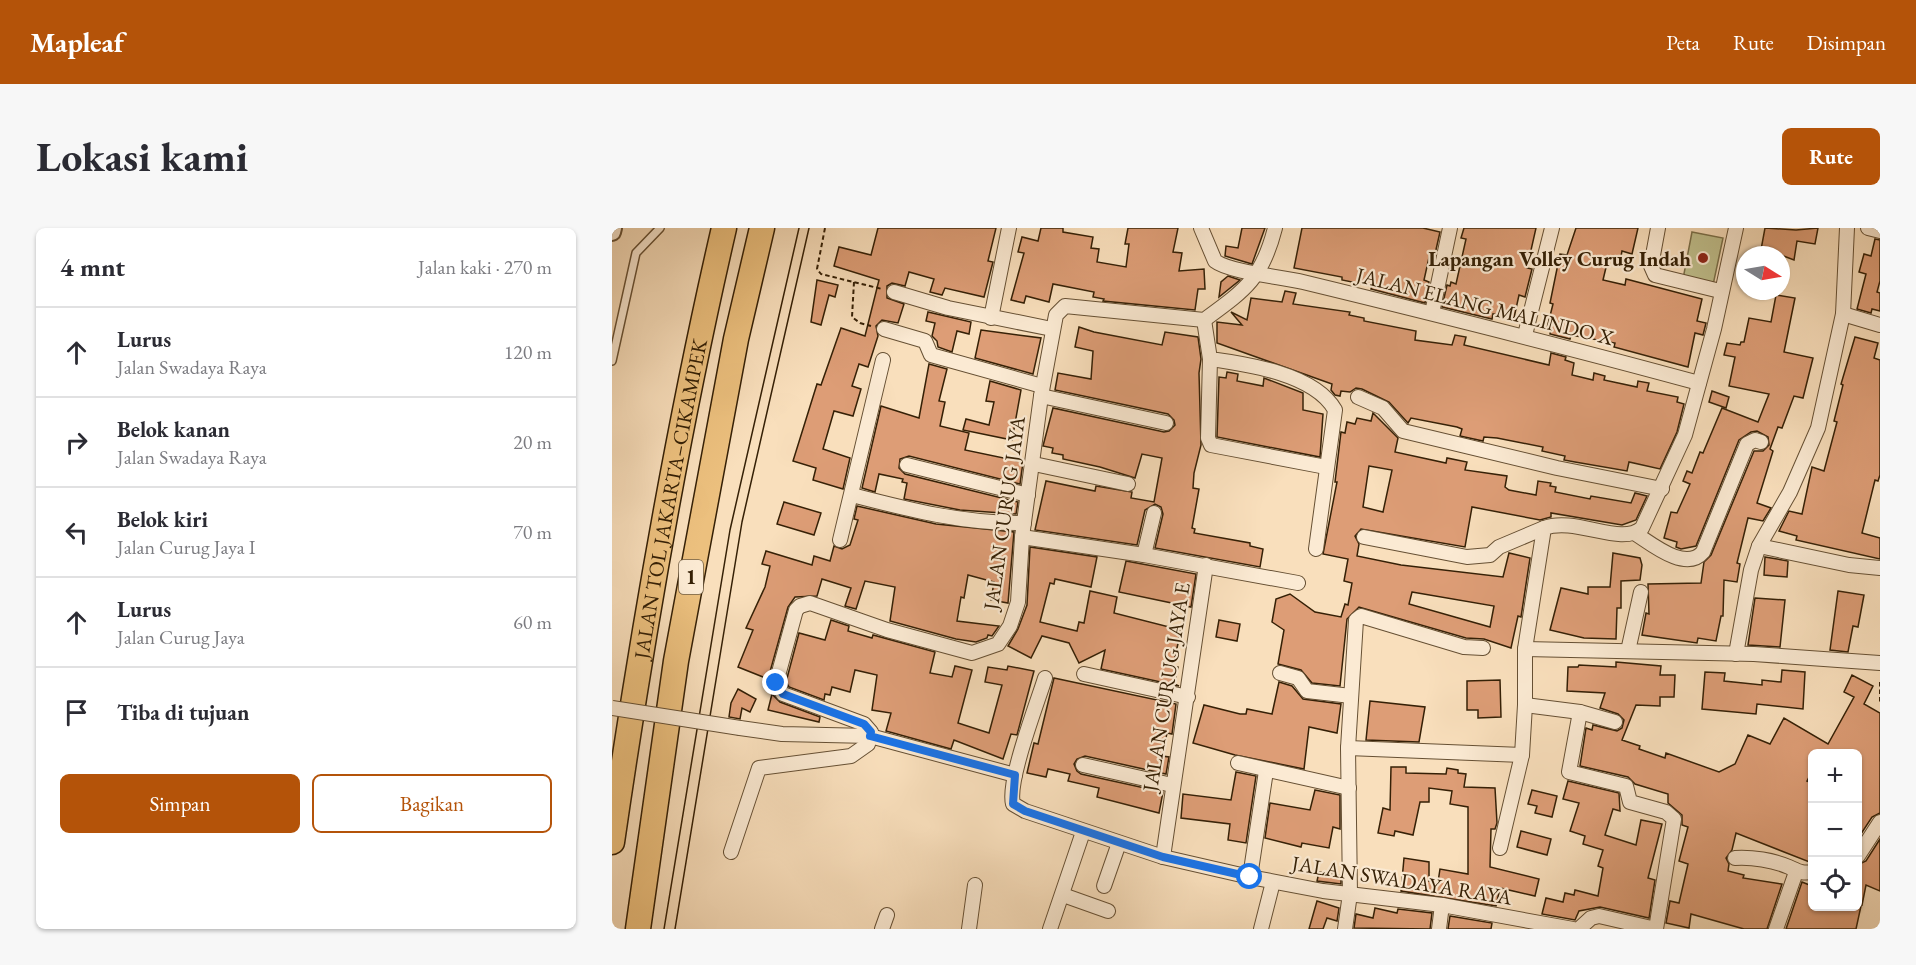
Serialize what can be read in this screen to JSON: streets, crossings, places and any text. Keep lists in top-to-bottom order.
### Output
{
  "streets": {
    "highway": ["JALAN TOL JAKARTA–CIKAMPEK", "1"],
    "street": [
      "JALAN ELANG MALINDO X",
      "JALAN CURUG JAYA",
      "JALAN CURUG JAYA E",
      "JALAN SWADAYA RAYA"
    ]
  },
  "crossings": [
    ["JALAN CURUG JAYA", "JALAN CURUG JAYA E"],
    ["JALAN CURUG JAYA E", "JALAN SWADAYA RAYA"]
  ],
  "places": ["Lapangan Volley Curug Indah"],
  "north": "right",
  "page": {
    "header": "Mapleaf",
    "nav": ["Peta", "Rute", "Disimpan"],
    "buttons": [
      "Rute",
      ["Simpan", "Bagikan"]
    ],
    "title": "Lokasi kami",
    "heading": ["4 mnt", "Jalan kaki · 270 m"],
    "list": [
      ["Lurus", "Jalan Swadaya Raya", "120 m"],
      ["Belok kanan", "Jalan Swadaya Raya", "20 m"],
      ["Belok kiri", "Jalan Curug Jaya I", "70 m"],
      ["Lurus", "Jalan Curug Jaya", "60 m"],
      "Tiba di tujuan"
    ],
    "map_buttons": ["+", "−"]
  }
}
